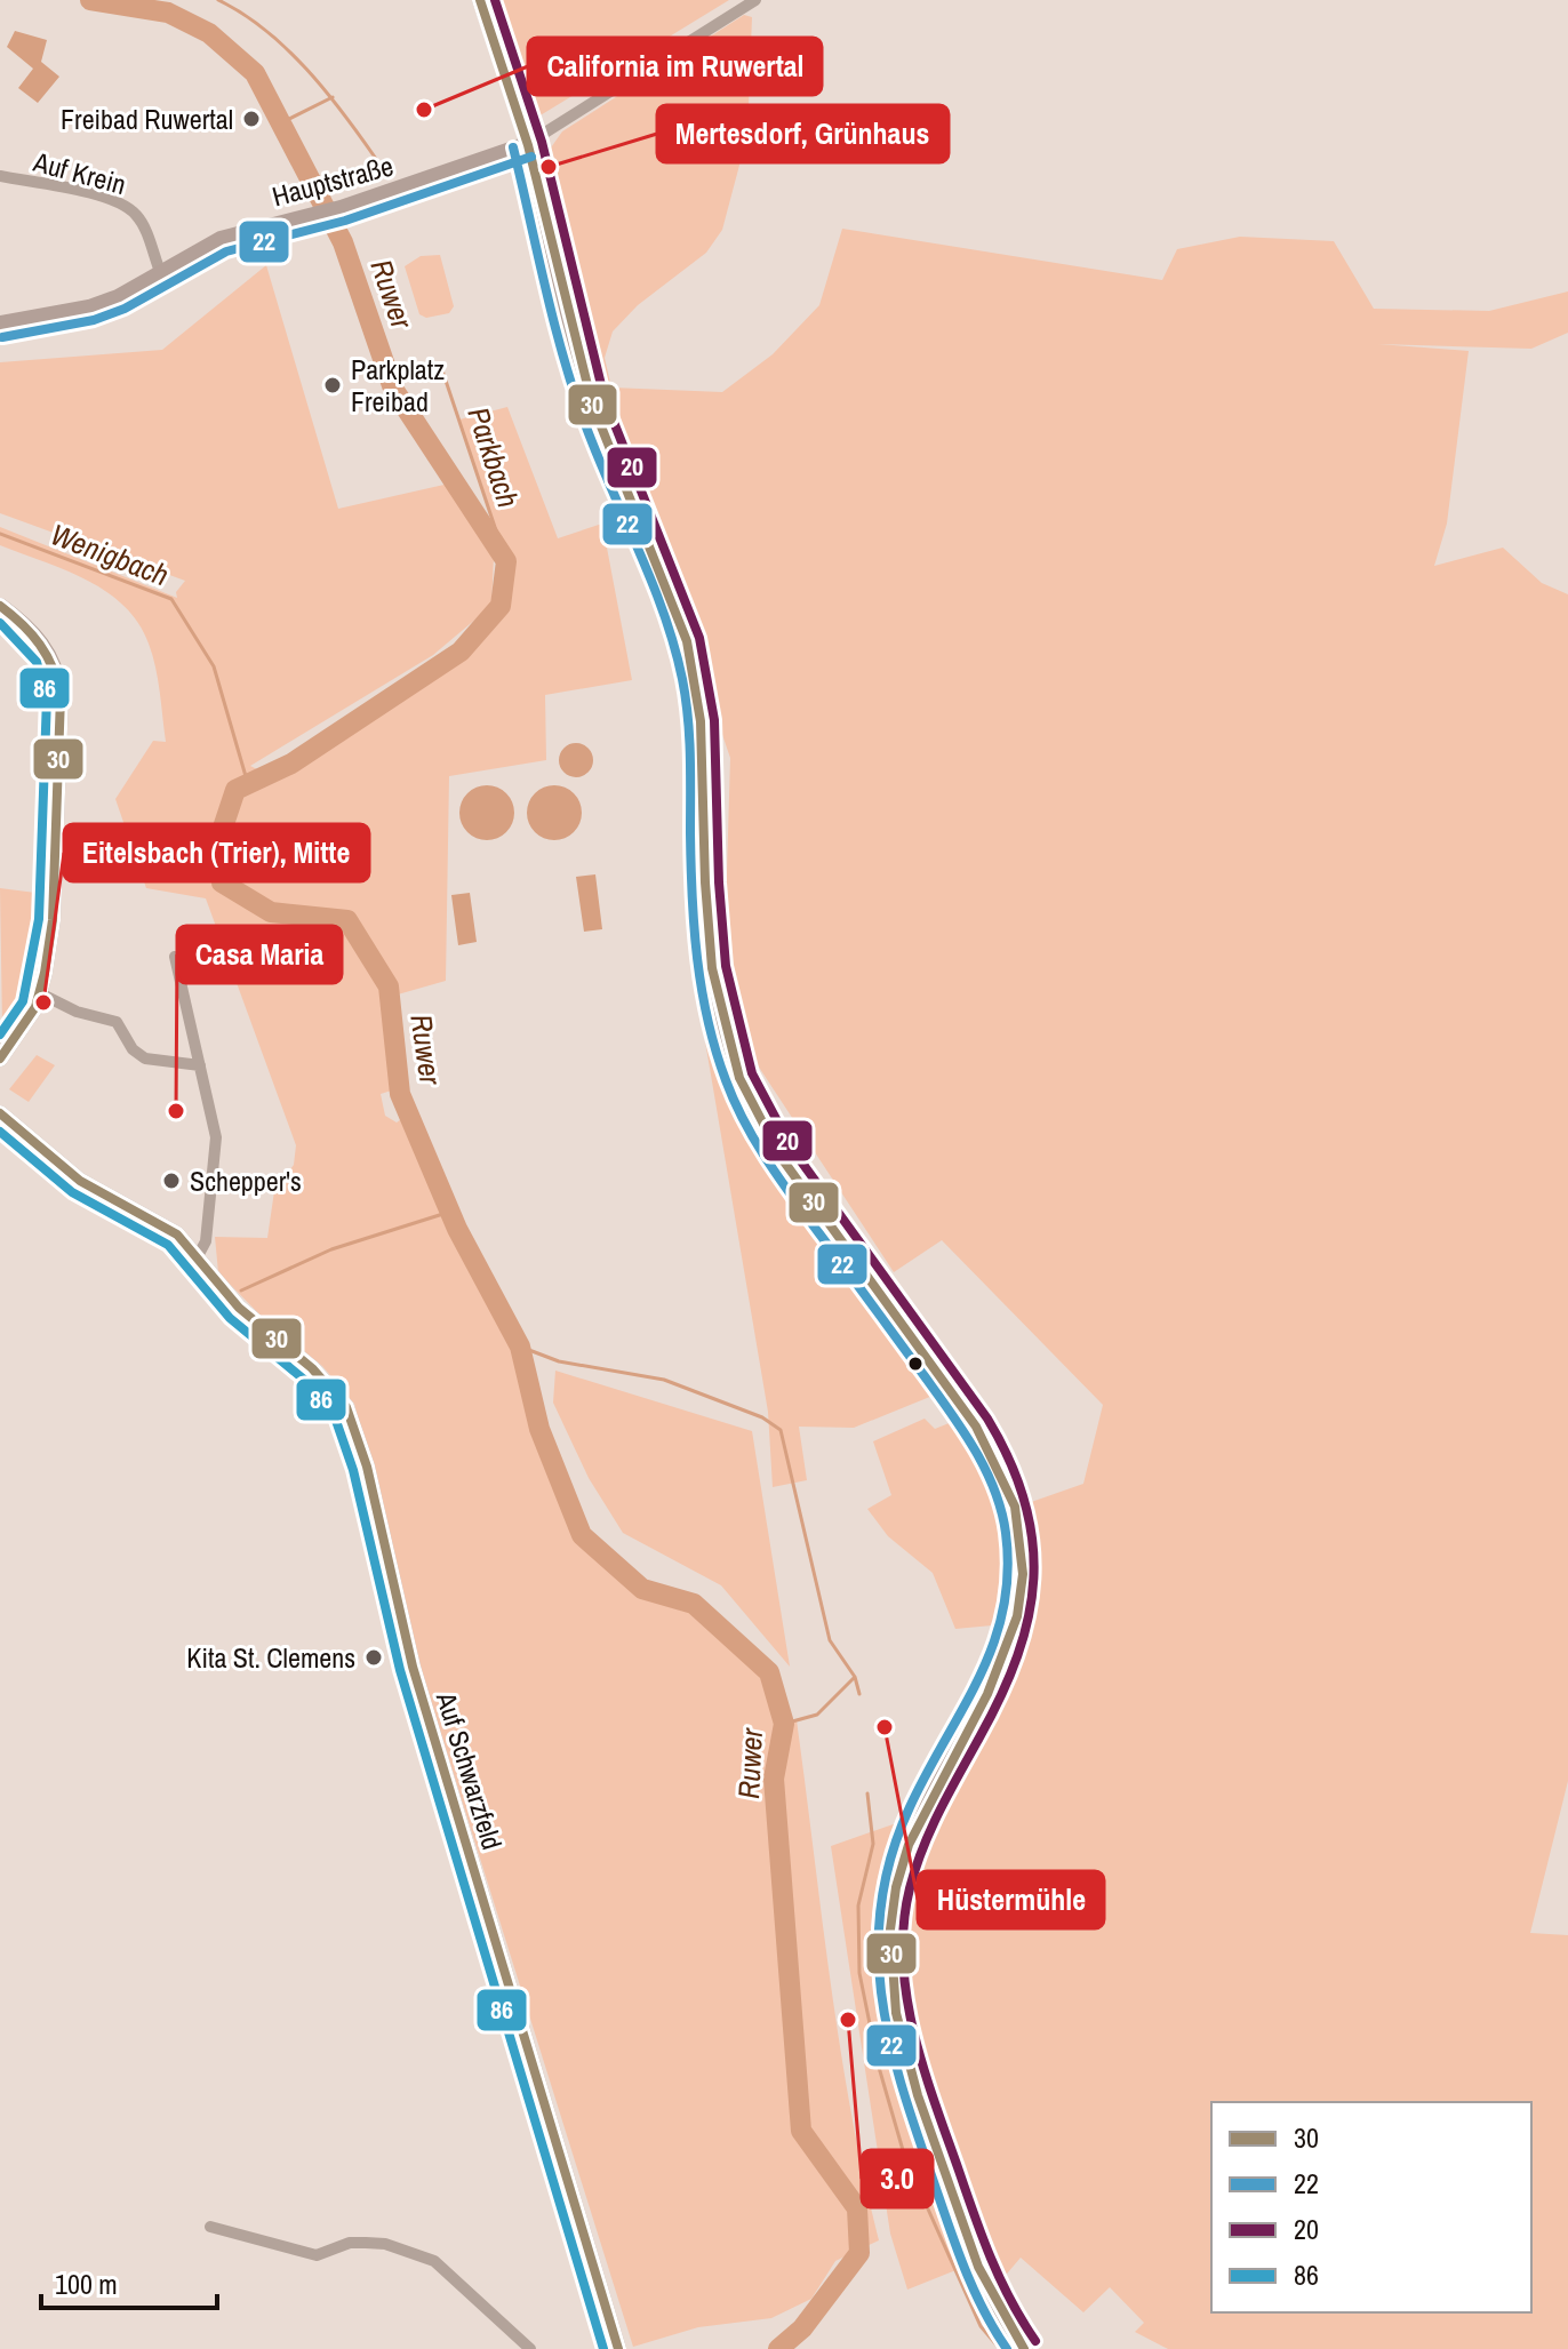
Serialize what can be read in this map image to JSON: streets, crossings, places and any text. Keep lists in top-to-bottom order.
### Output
{
  "streets": {
    "main road": ["Hauptstraße", "Auf Schwarzfeld"],
    "street": ["Auf Krein"]
  },
  "crossings": [
    ["Auf Krein", "Hauptstraße"]
  ],
  "water": ["Ruwer", "Parkbach", "Wenigbach"],
  "places": [
    "California im Ruwertal",
    "Freibad Ruwertal",
    "Mertesdorf, Grünhaus",
    "Parkplatz Freibad",
    "Eitelsbach (Trier), Mitte",
    "Casa Maria",
    "Schepper's",
    "Kita St. Clemens",
    "Hüstermühle",
    "3.0"
  ],
  "lines": [
    "transit line 30",
    "transit line 20",
    "transit line 22",
    "transit line 86"
  ],
  "legend": [
    "30",
    "22",
    "20",
    "86"
  ],
  "scale_bar": "100 m"
}
